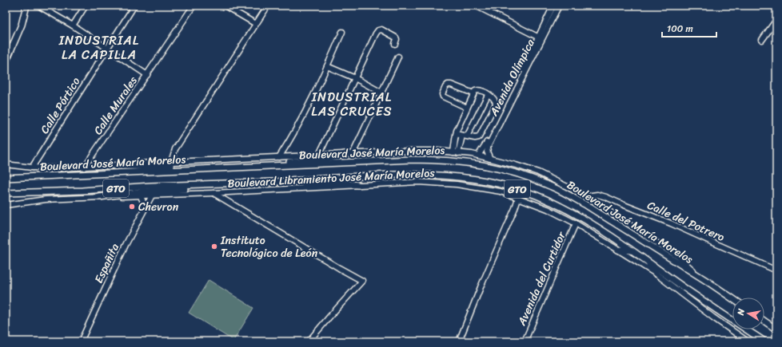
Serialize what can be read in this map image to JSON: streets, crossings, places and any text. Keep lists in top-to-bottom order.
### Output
{
  "streets": {
    "main road": ["Boulevard José María Morelos", "GTO"],
    "street": [
      "Avenida Olímpica",
      "Calle Pórtico",
      "Calle Murales",
      "Boulevard Libramiento José María Morelos",
      "Calle del Potrero",
      "Españita",
      "Avenida del Curtidor"
    ]
  },
  "crossings": [
    ["Avenida Olímpica", "Boulevard Libramiento José María Morelos"],
    ["Calle Pórtico", "Boulevard Libramiento José María Morelos"],
    ["Calle Murales", "Boulevard Libramiento José María Morelos"],
    ["Boulevard José María Morelos", "Boulevard Libramiento José María Morelos"],
    ["Boulevard Libramiento José María Morelos", "Calle del Potrero"],
    ["Boulevard Libramiento José María Morelos", "Españita"],
    ["Boulevard Libramiento José María Morelos", "Avenida del Curtidor"]
  ],
  "districts": ["INDUSTRIAL LA CAPILLA", "INDUSTRIAL LAS CRUCES"],
  "places": ["Chevron", "Instituto Tecnológico de León"],
  "scale_bar": "100 m",
  "north": "left"
}
